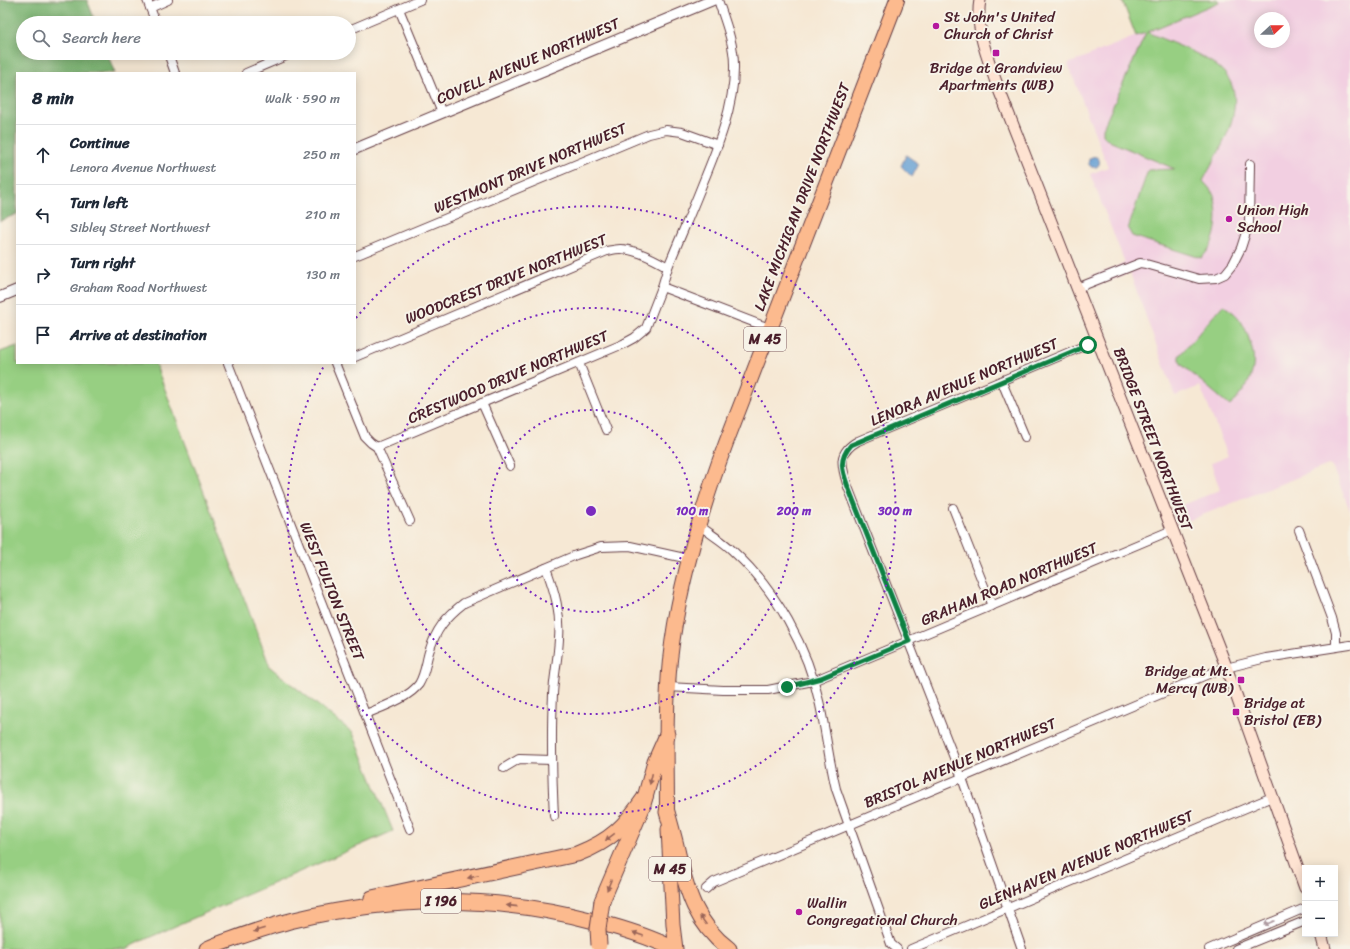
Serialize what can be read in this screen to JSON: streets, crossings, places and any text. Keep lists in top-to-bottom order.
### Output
{
  "streets": {
    "highway": ["LAKE MICHIGAN DRIVE NORTHWEST", "M 45", "I 196"],
    "main road": ["BRIDGE STREET NORTHWEST"],
    "street": [
      "COVELL AVENUE NORTHWEST",
      "WESTMONT DRIVE NORTHWEST",
      "WOODCREST DRIVE NORTHWEST",
      "CRESTWOOD DRIVE NORTHWEST",
      "LENORA AVENUE NORTHWEST",
      "GRAHAM ROAD NORTHWEST",
      "WEST FULTON STREET",
      "BRISTOL AVENUE NORTHWEST",
      "GLENHAVEN AVENUE NORTHWEST"
    ]
  },
  "crossings": [
    ["LAKE MICHIGAN DRIVE NORTHWEST", "GRAHAM ROAD NORTHWEST"],
    ["LAKE MICHIGAN DRIVE NORTHWEST", "I 196"],
    ["LENORA AVENUE NORTHWEST", "BRIDGE STREET NORTHWEST"],
    ["LENORA AVENUE NORTHWEST", "GRAHAM ROAD NORTHWEST"],
    ["BRIDGE STREET NORTHWEST", "GRAHAM ROAD NORTHWEST"],
    ["BRIDGE STREET NORTHWEST", "BRISTOL AVENUE NORTHWEST"],
    ["BRIDGE STREET NORTHWEST", "GLENHAVEN AVENUE NORTHWEST"]
  ],
  "places": {
    "other": ["St John's United Church of Christ", "Union High School", "Wallin Congregational Church"],
    "transit": ["Bridge at Grandview Apartments (WB)", "Bridge at Mt. Mercy (WB)", "Bridge at Bristol (EB)"]
  },
  "north": "right",
  "page": {
    "search": "Search here",
    "heading": ["8 min", "Walk · 590 m"],
    "list": [
      ["Continue", "Lenora Avenue Northwest", "250 m"],
      ["Turn left", "Sibley Street Northwest", "210 m"],
      ["Turn right", "Graham Road Northwest", "130 m"],
      "Arrive at destination"
    ],
    "map_buttons": ["+", "−"]
  },
  "rings": ["100 m", "200 m", "300 m"]
}
